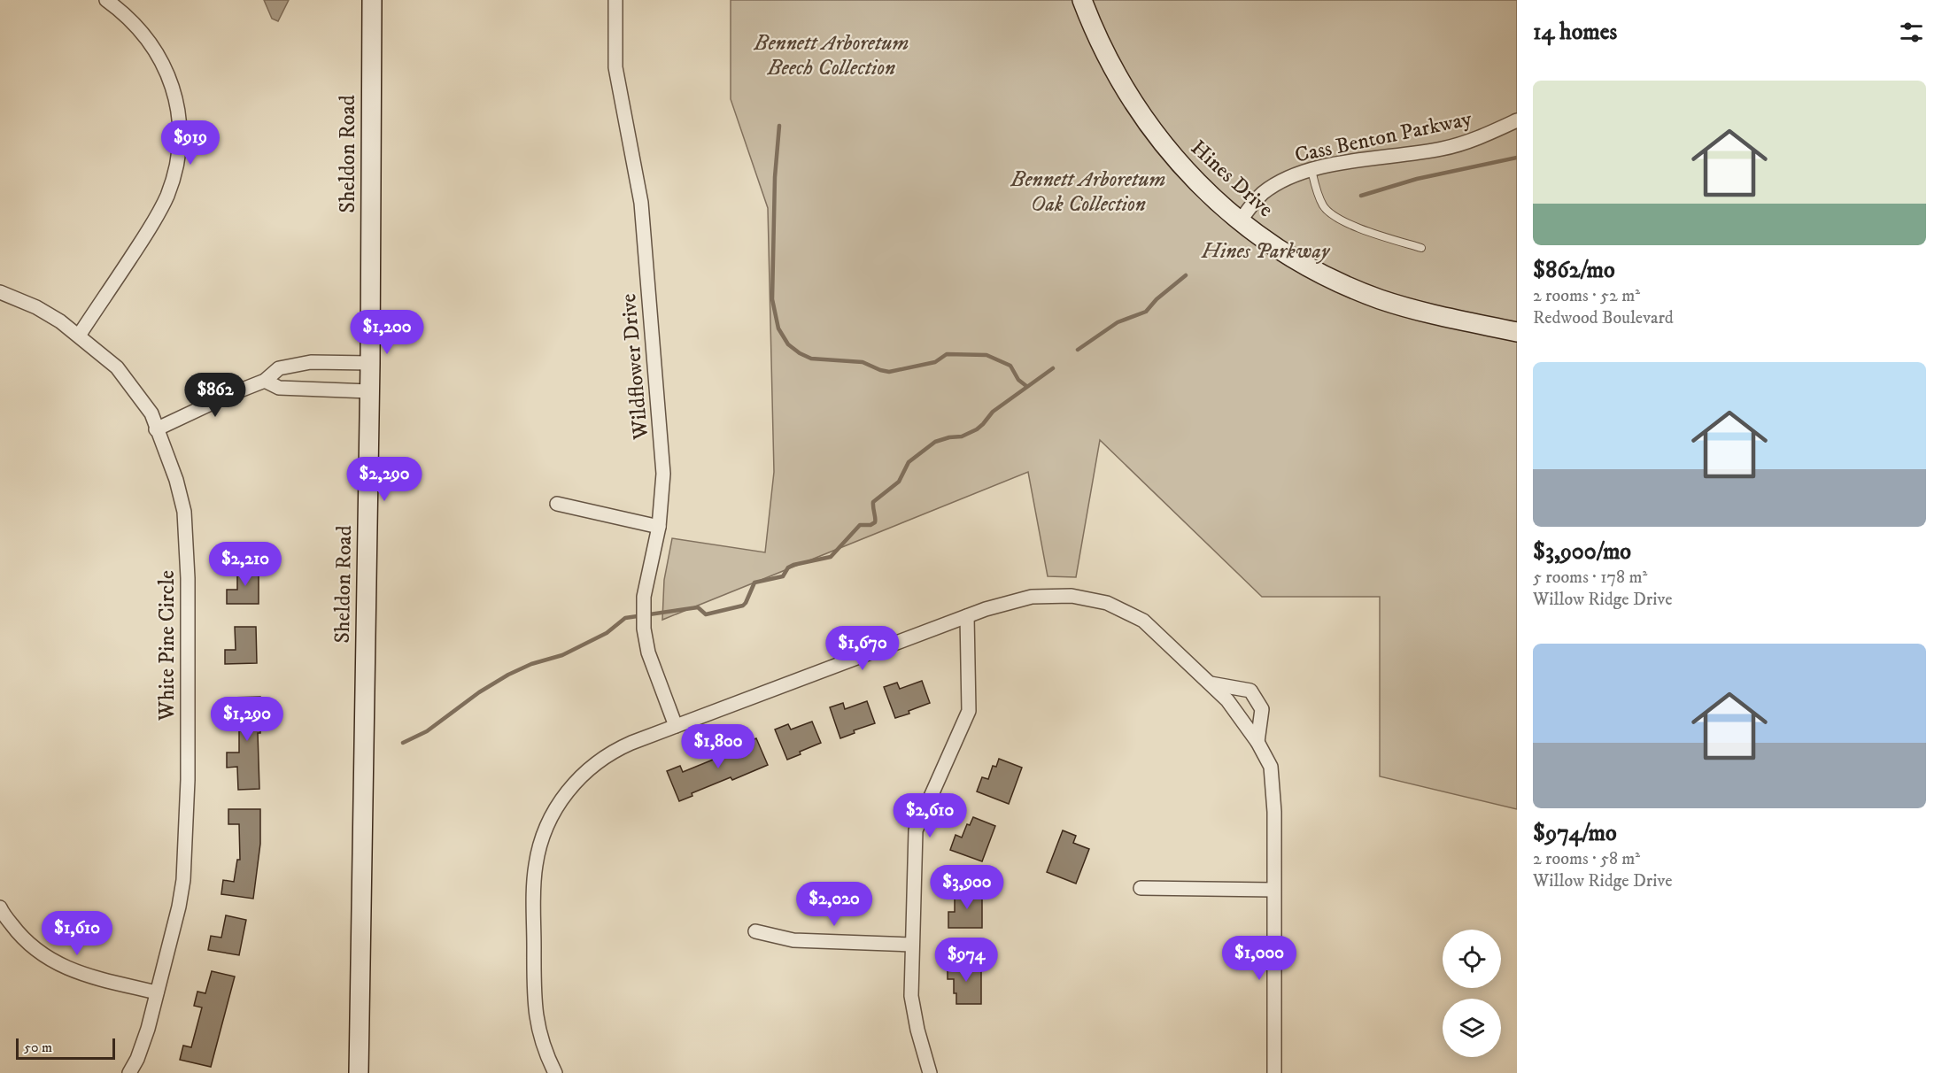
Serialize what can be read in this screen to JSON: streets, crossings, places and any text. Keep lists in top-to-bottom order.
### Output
{
  "streets": {
    "main road": ["Sheldon Road", "Hines Drive"],
    "street": ["Cass Benton Parkway", "Wildflower Drive", "White Pine Circle"]
  },
  "crossings": [
    ["Cass Benton Parkway", "Hines Drive"]
  ],
  "parks": ["Bennett Arboretum Beech Collection", "Bennett Arboretum Oak Collection", "Hines Parkway"],
  "scale_bar": "50 m",
  "page": {
    "heading": "14 homes",
    "list": [
      {
        "name": "$862/mo",
        "note": "2 rooms · 52 m² · Redwood Boulevard"
      },
      {
        "name": "$3,900/mo",
        "note": "5 rooms · 178 m² · Willow Ridge Drive"
      },
      {
        "name": "$974/mo",
        "note": "2 rooms · 58 m² · Willow Ridge Drive"
      }
    ],
    "price": [
      "$919",
      "$1,200",
      "$862",
      "$2,290",
      "$2,210",
      "$1,670",
      "$1,290",
      "$1,800",
      "$2,610",
      "$3,900",
      "$2,020",
      "$1,610",
      "$1,000",
      "$974"
    ],
    "scale": "50 m"
  }
}
